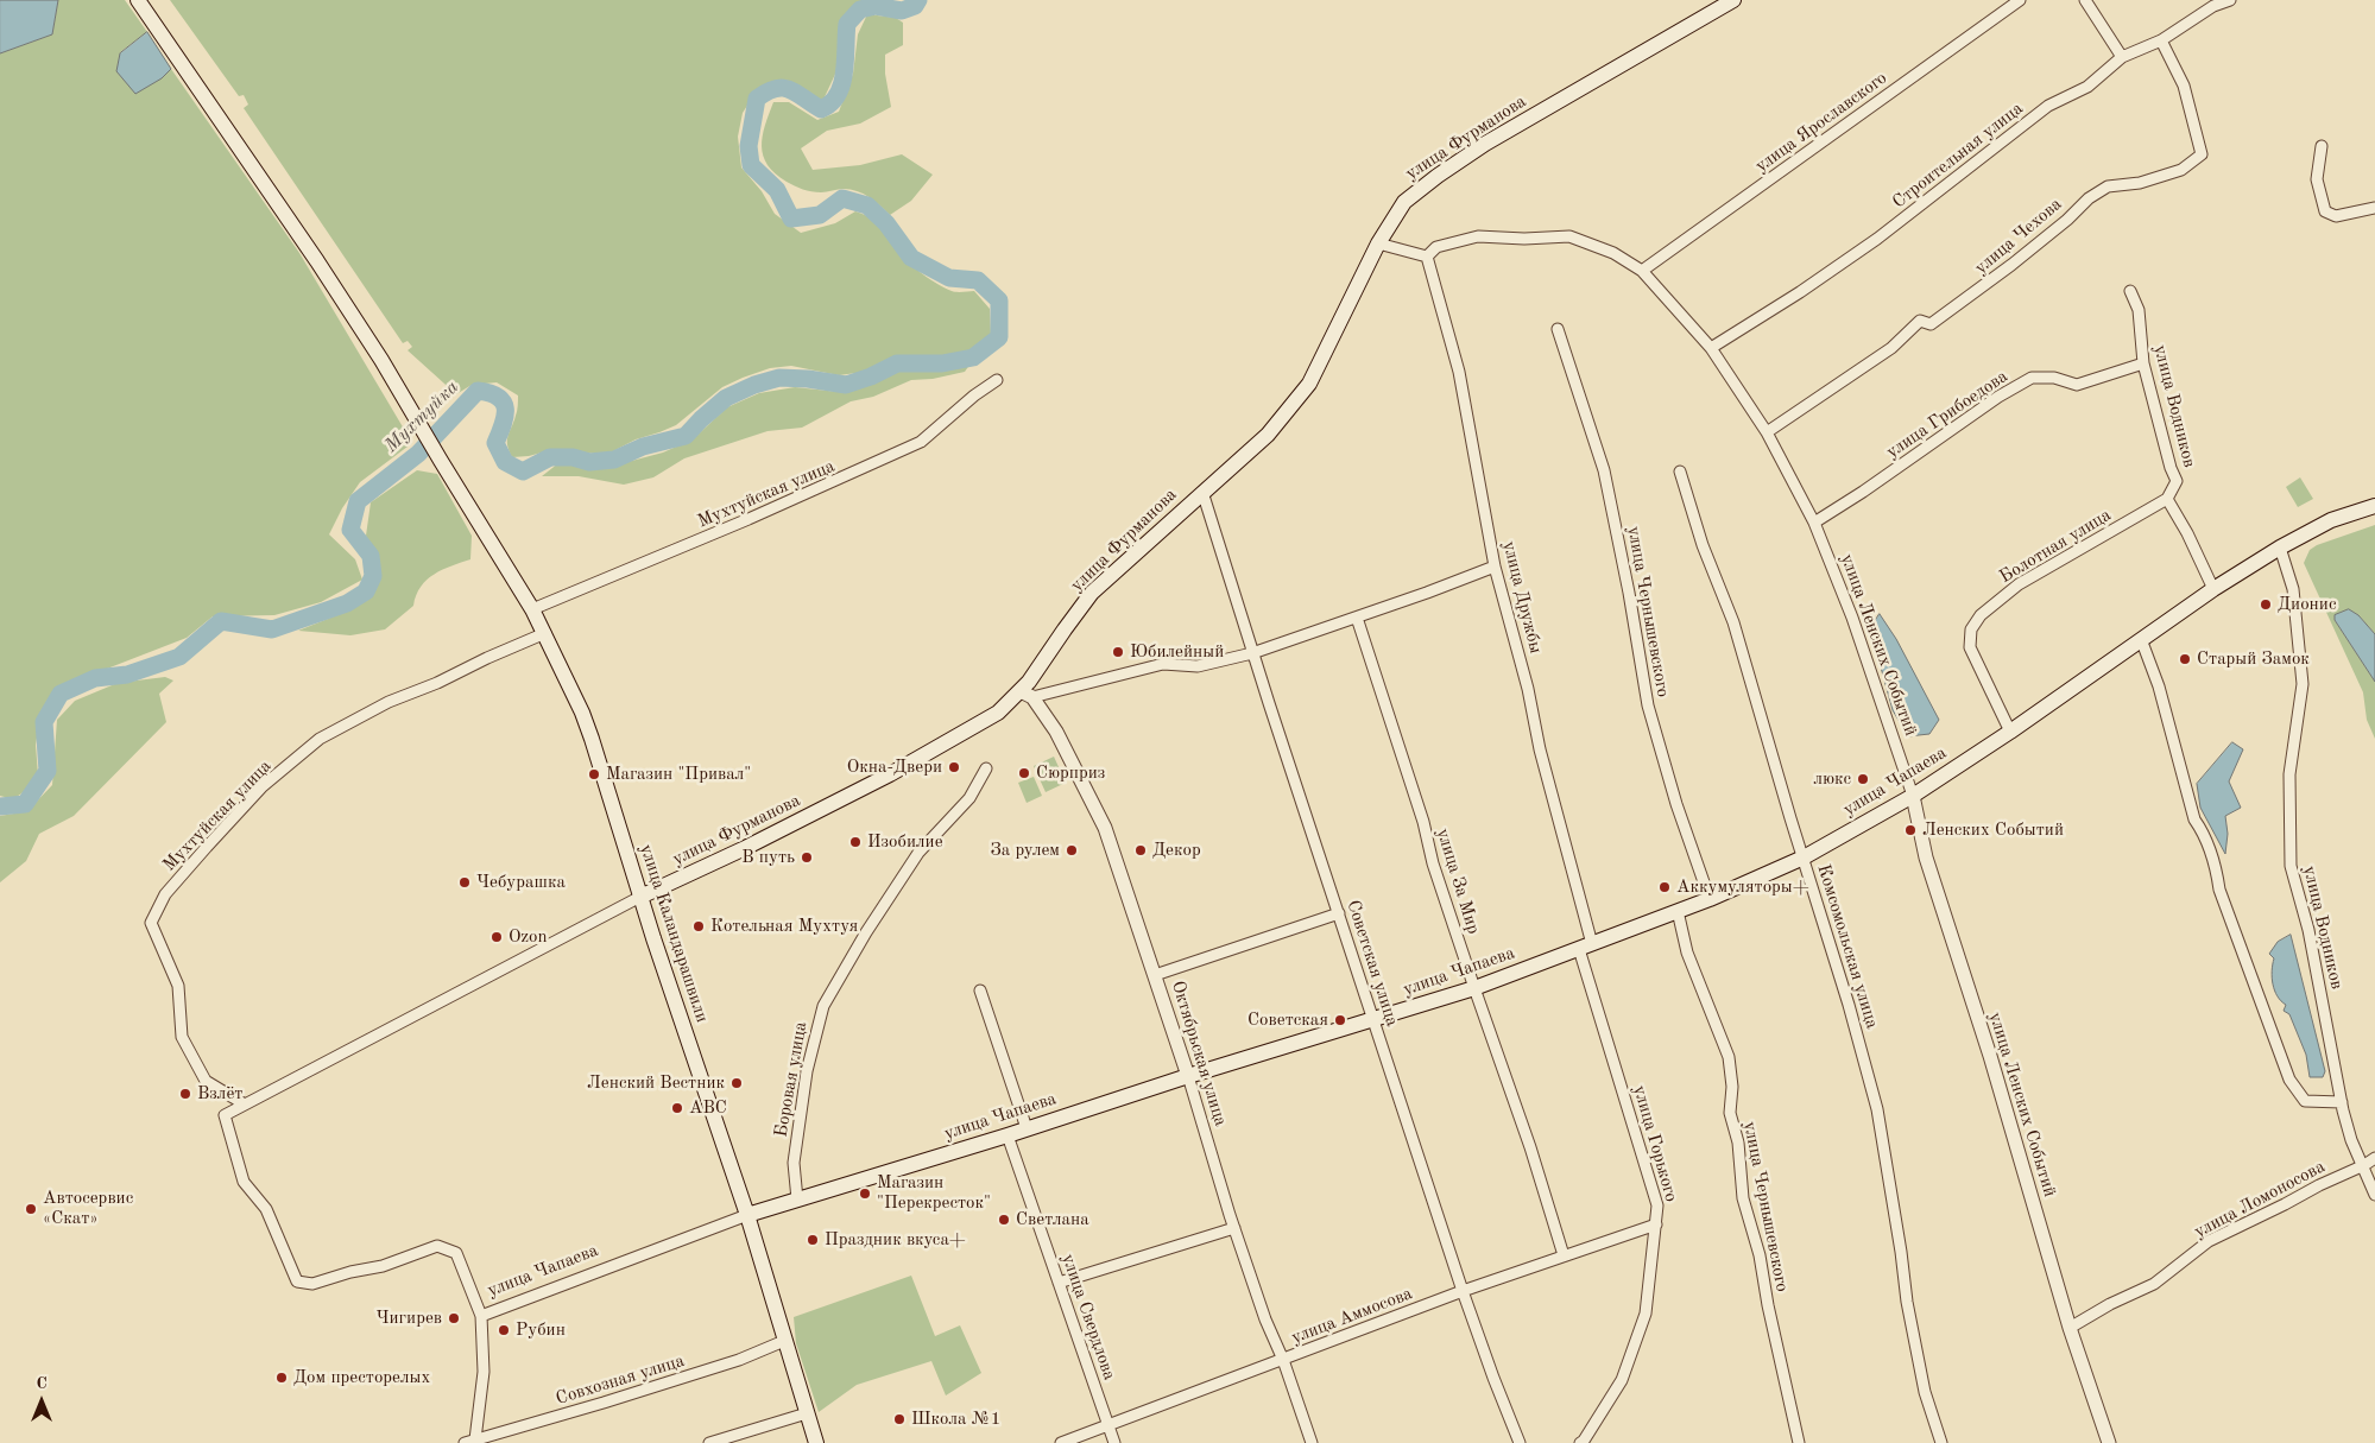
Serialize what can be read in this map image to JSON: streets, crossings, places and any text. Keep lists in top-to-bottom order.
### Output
{
  "streets": {
    "main road": ["улица Фурманова", "улица Чапаева", "улица Каландарашвили"],
    "street": [
      "улица Ярославского",
      "Строительная улица",
      "улица Чехова",
      "улица Водников",
      "улица Грибоедова",
      "Мухтуйская улица",
      "Болотная улица",
      "улица Дружбы",
      "улица Чернышевского",
      "улица Ленских Событий",
      "улица За Мир",
      "Комсомольская улица",
      "Советская улица",
      "Октябрьская улица",
      "Боровая улица",
      "улица Горького",
      "улица Ломоносова",
      "улица Аммосова",
      "улица Свердлова",
      "Совхозная улица"
    ]
  },
  "crossings": [
    ["улица Ярославского", "улица Ленских Событий"],
    ["улица Фурманова", "Мухтуйская улица"],
    ["улица Фурманова", "улица Чапаева"],
    ["улица Фурманова", "улица Каландарашвили"],
    ["улица Фурманова", "Советская улица"],
    ["улица Фурманова", "Октябрьская улица"],
    ["Строительная улица", "улица Чехова"],
    ["Строительная улица", "улица Ленских Событий"],
    ["улица Чехова", "улица Ленских Событий"],
    ["улица Водников", "улица Грибоедова"],
    ["улица Водников", "Болотная улица"],
    ["улица Водников", "улица Чапаева"],
    ["улица Водников", "улица Ломоносова"],
    ["улица Грибоедова", "улица Ленских Событий"],
    ["Мухтуйская улица", "улица Каландарашвили"],
    ["Болотная улица", "улица Чапаева"],
    ["улица Дружбы", "улица Ленских Событий"],
    ["улица Дружбы", "улица Чапаева"],
    ["улица Дружбы", "улица Горького"],
    ["улица Чернышевского", "улица Чапаева"],
    ["улица Ленских Событий", "улица Чапаева"],
    ["улица Ленских Событий", "улица Ломоносова"],
    ["улица Чапаева", "улица За Мир"],
    ["улица Чапаева", "улица Каландарашвили"],
    ["улица Чапаева", "Комсомольская улица"],
    ["улица Чапаева", "Советская улица"],
    ["улица Чапаева", "Октябрьская улица"],
    ["улица Чапаева", "Боровая улица"],
    ["улица Чапаева", "улица Горького"],
    ["улица Чапаева", "улица Свердлова"],
    ["улица За Мир", "улица Аммосова"],
    ["улица Каландарашвили", "Совхозная улица"],
    ["Советская улица", "улица Аммосова"],
    ["Октябрьская улица", "улица Аммосова"],
    ["улица Горького", "улица Аммосова"],
    ["улица Аммосова", "улица Свердлова"]
  ],
  "water": ["Мухтуйка"],
  "places": [
    "Дионис",
    "Юбилейный",
    "Старый Замок",
    "Окна-Двери",
    "Сюрприз",
    "Магазин \"Привал\"",
    "люкс",
    "Ленских Событий",
    "Изобилие",
    "За рулем",
    "Декор",
    "В путь",
    "Чебурашка",
    "Аккумуляторы+",
    "Котельная Мухтуя",
    "Ozon",
    "Советская",
    "Ленский Вестник",
    "Взлёт",
    "ABC",
    "Магазин \"Перекресток\"",
    "Автосервис «Скат»",
    "Светлана",
    "Праздник вкуса+",
    "Чигирев",
    "Рубин",
    "Дом престорелых",
    "Школа №1"
  ],
  "north": "top"
}
